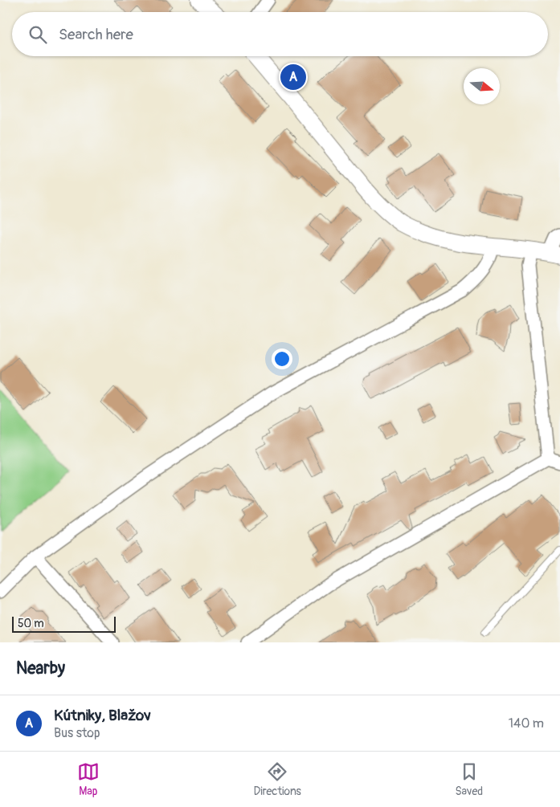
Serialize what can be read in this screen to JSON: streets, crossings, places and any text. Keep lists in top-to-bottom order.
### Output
{
  "scale_bar": "50 m",
  "north": "right",
  "page": {
    "search": "Search here",
    "pins": "A",
    "scale": "50 m",
    "heading": "Nearby",
    "list": [
      {
        "mark": "A",
        "name": "Kútniky, Blažov",
        "note": "Bus stop",
        "value": "140 m"
      }
    ],
    "nav": ["Map", "Directions", "Saved"]
  }
}
